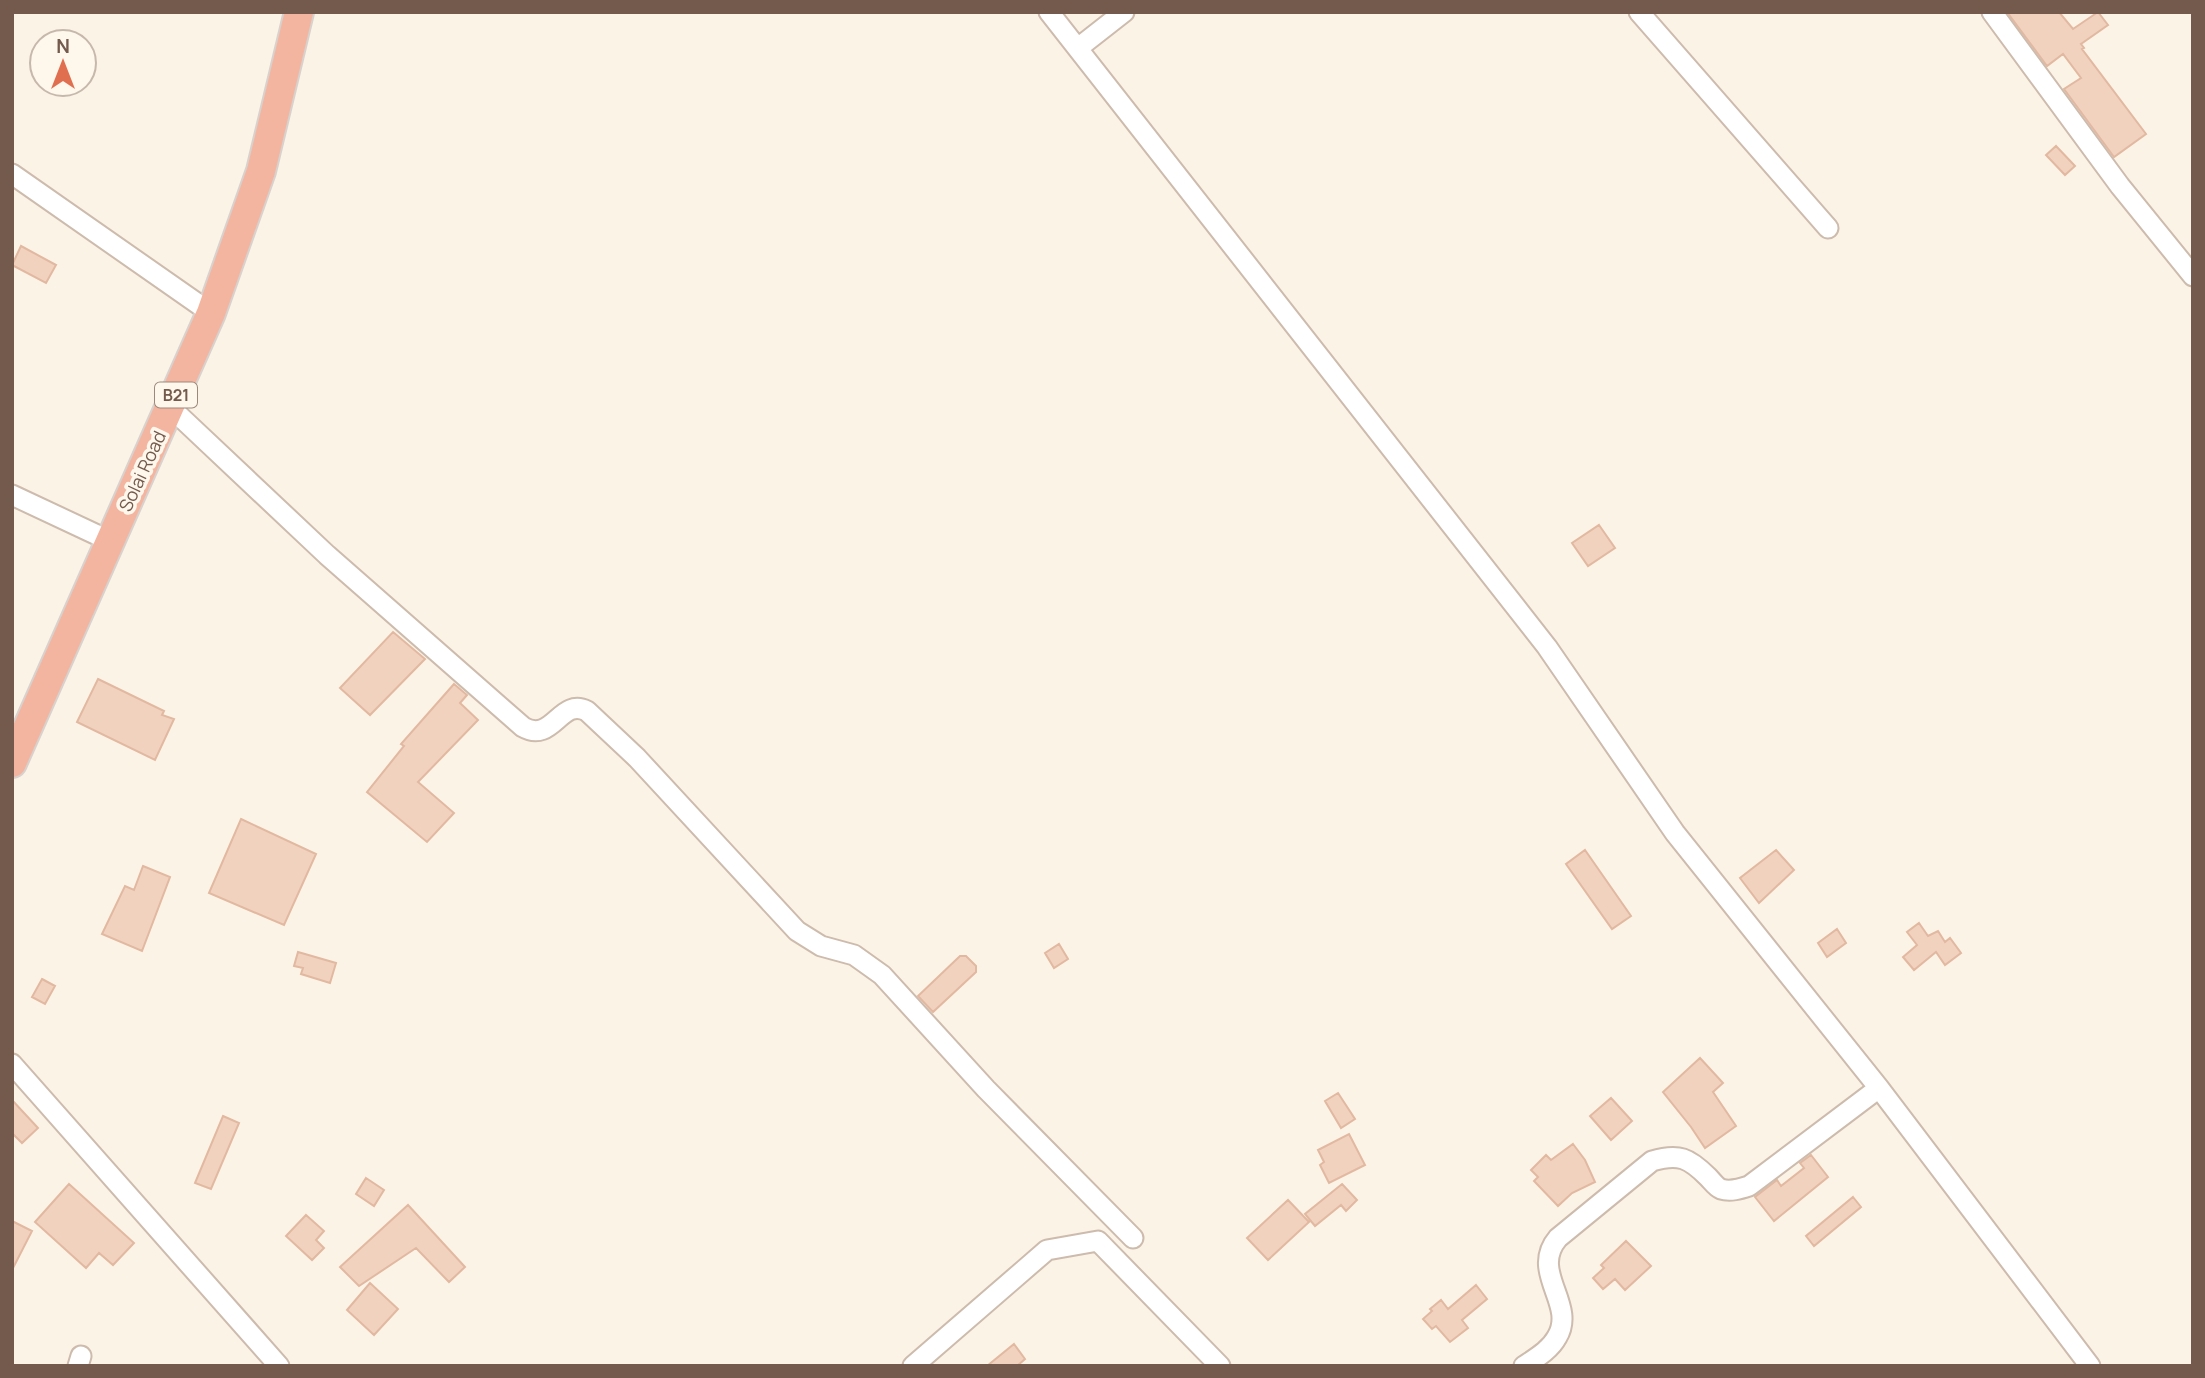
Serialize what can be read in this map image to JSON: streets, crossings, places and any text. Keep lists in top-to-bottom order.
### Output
{
  "streets": {
    "highway": ["B21", "Solai Road"]
  },
  "north": "top"
}
